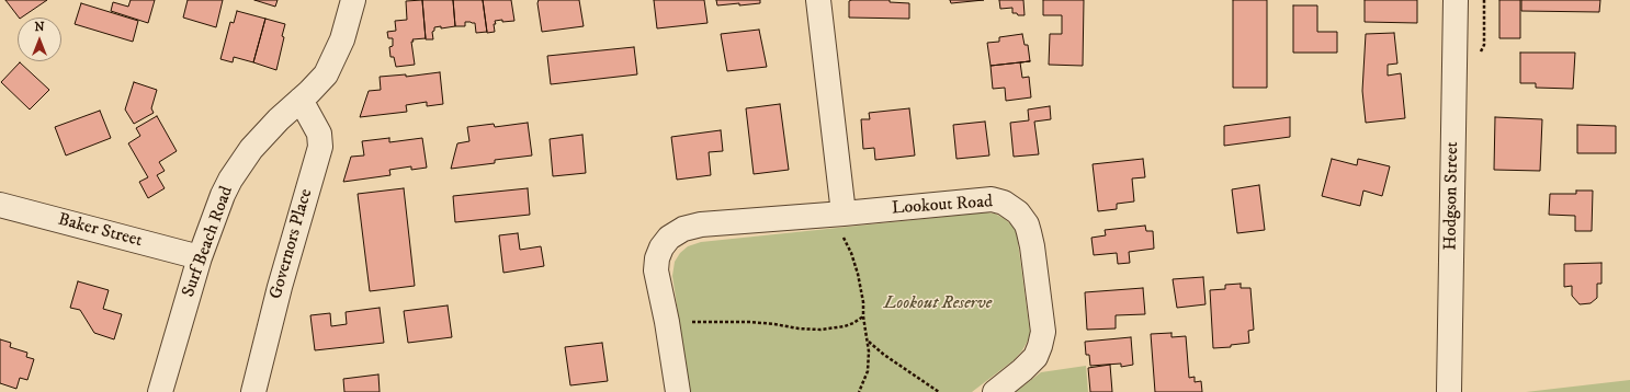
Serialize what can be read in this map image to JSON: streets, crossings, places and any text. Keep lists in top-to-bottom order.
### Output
{
  "streets": {
    "street": [
      "Hodgson Street",
      "Lookout Road",
      "Baker Street",
      "Surf Beach Road",
      "Governors Place"
    ]
  },
  "crossings": [
    ["Baker Street", "Surf Beach Road"],
    ["Surf Beach Road", "Governors Place"]
  ],
  "parks": ["Lookout Reserve"],
  "north": "top"
}
